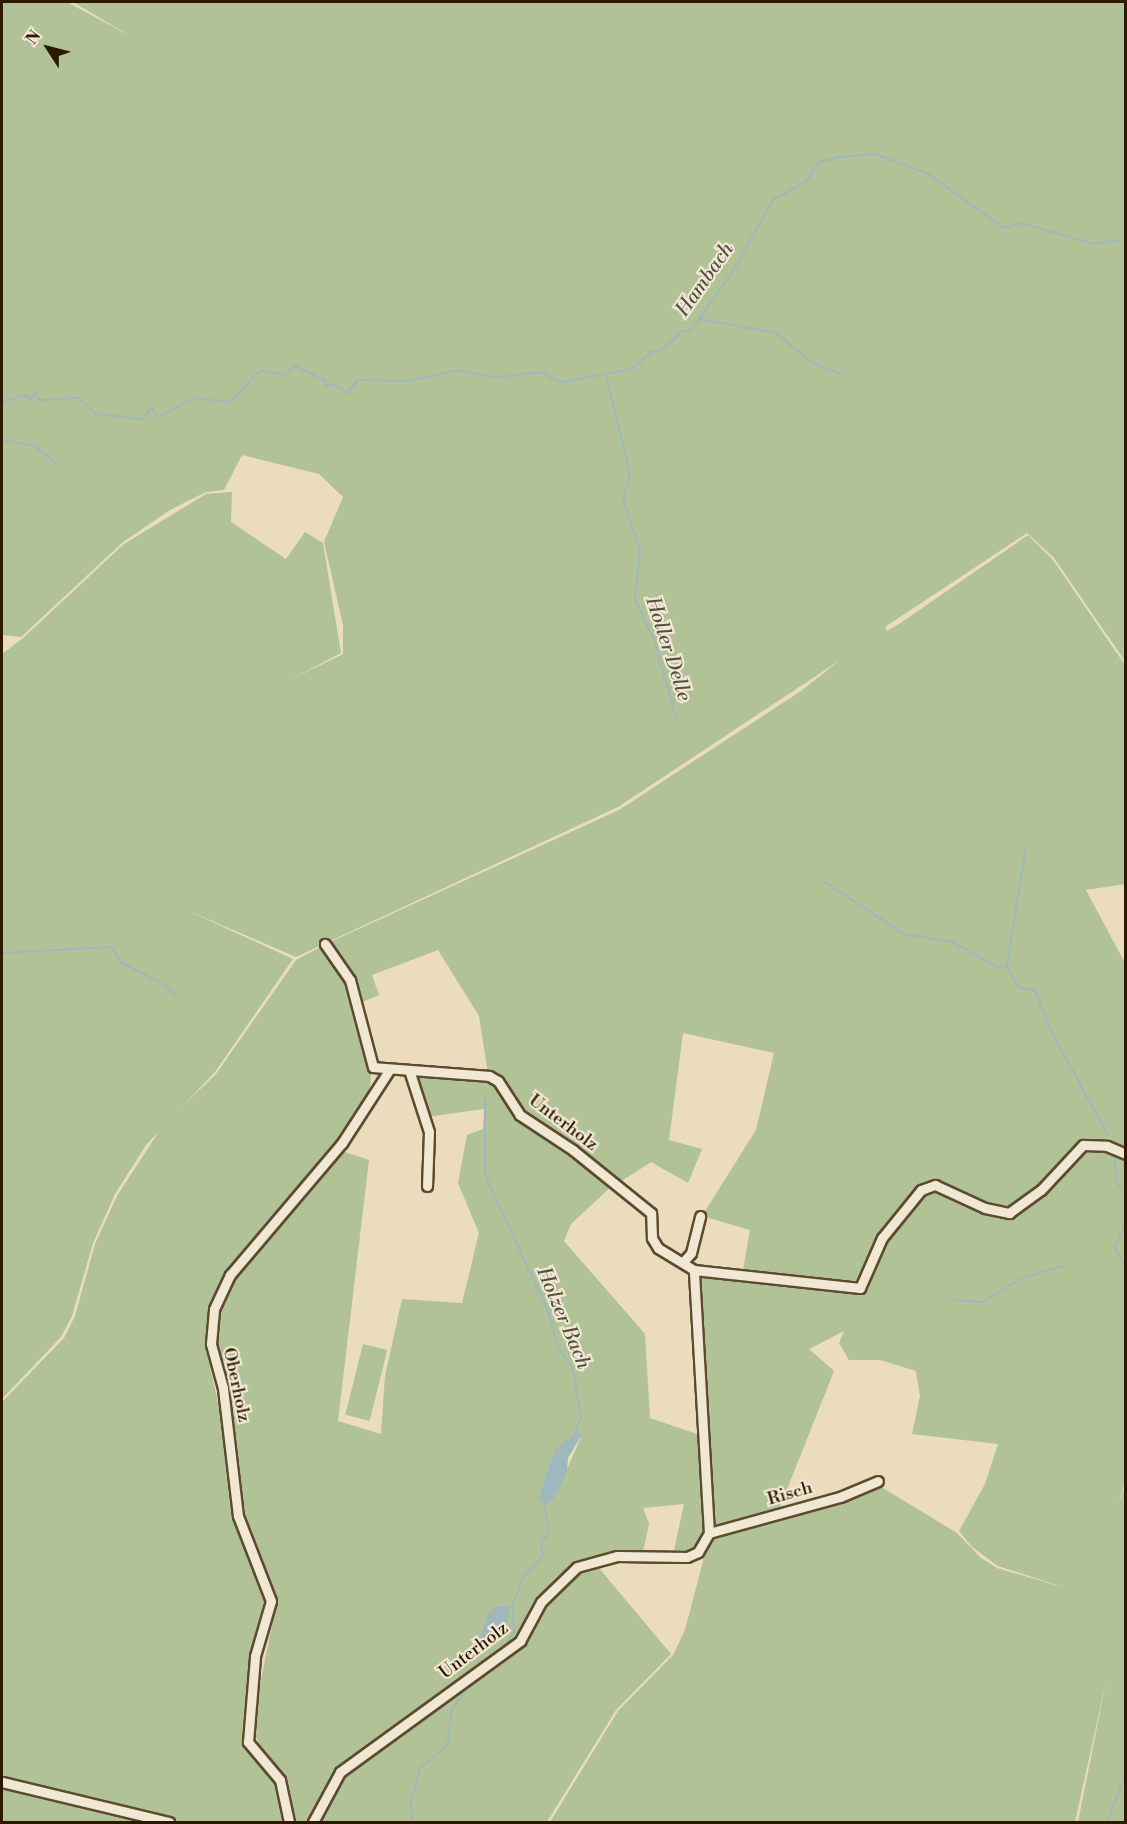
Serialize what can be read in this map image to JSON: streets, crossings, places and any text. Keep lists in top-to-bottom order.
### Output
{
  "streets": {
    "street": ["Unterholz", "Oberholz", "Risch"]
  },
  "crossings": [
    ["Unterholz", "Oberholz"],
    ["Unterholz", "Risch"]
  ],
  "water": ["Hambach", "Holler Delle", "Holzer Bach"],
  "north": "top left"
}
